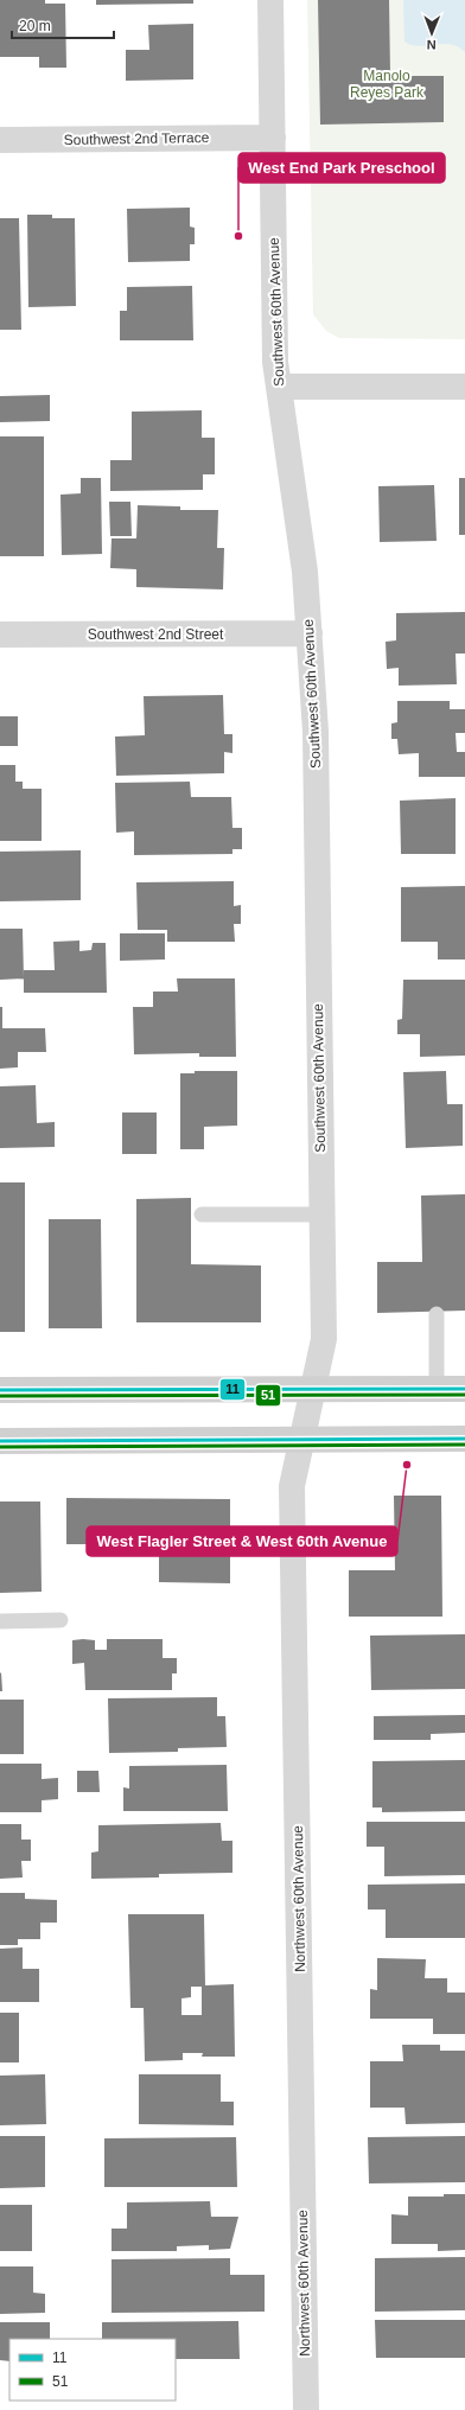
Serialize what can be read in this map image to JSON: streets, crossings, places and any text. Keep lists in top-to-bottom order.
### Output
{
  "streets": {
    "street": [
      "Southwest 2nd Terrace",
      "Southwest 60th Avenue",
      "Southwest 2nd Street",
      "Northwest 60th Avenue"
    ]
  },
  "crossings": [
    ["Southwest 2nd Terrace", "Southwest 60th Avenue"],
    ["Southwest 60th Avenue", "Southwest 2nd Street"],
    ["Southwest 60th Avenue", "Northwest 60th Avenue"]
  ],
  "parks": ["Manolo Reyes Park"],
  "places": ["West End Park Preschool", "West Flagler Street & West 60th Avenue"],
  "lines": ["transit line 11", "transit line 51"],
  "legend": ["11", "51"],
  "scale_bar": "20 m",
  "north": "bottom"
}
